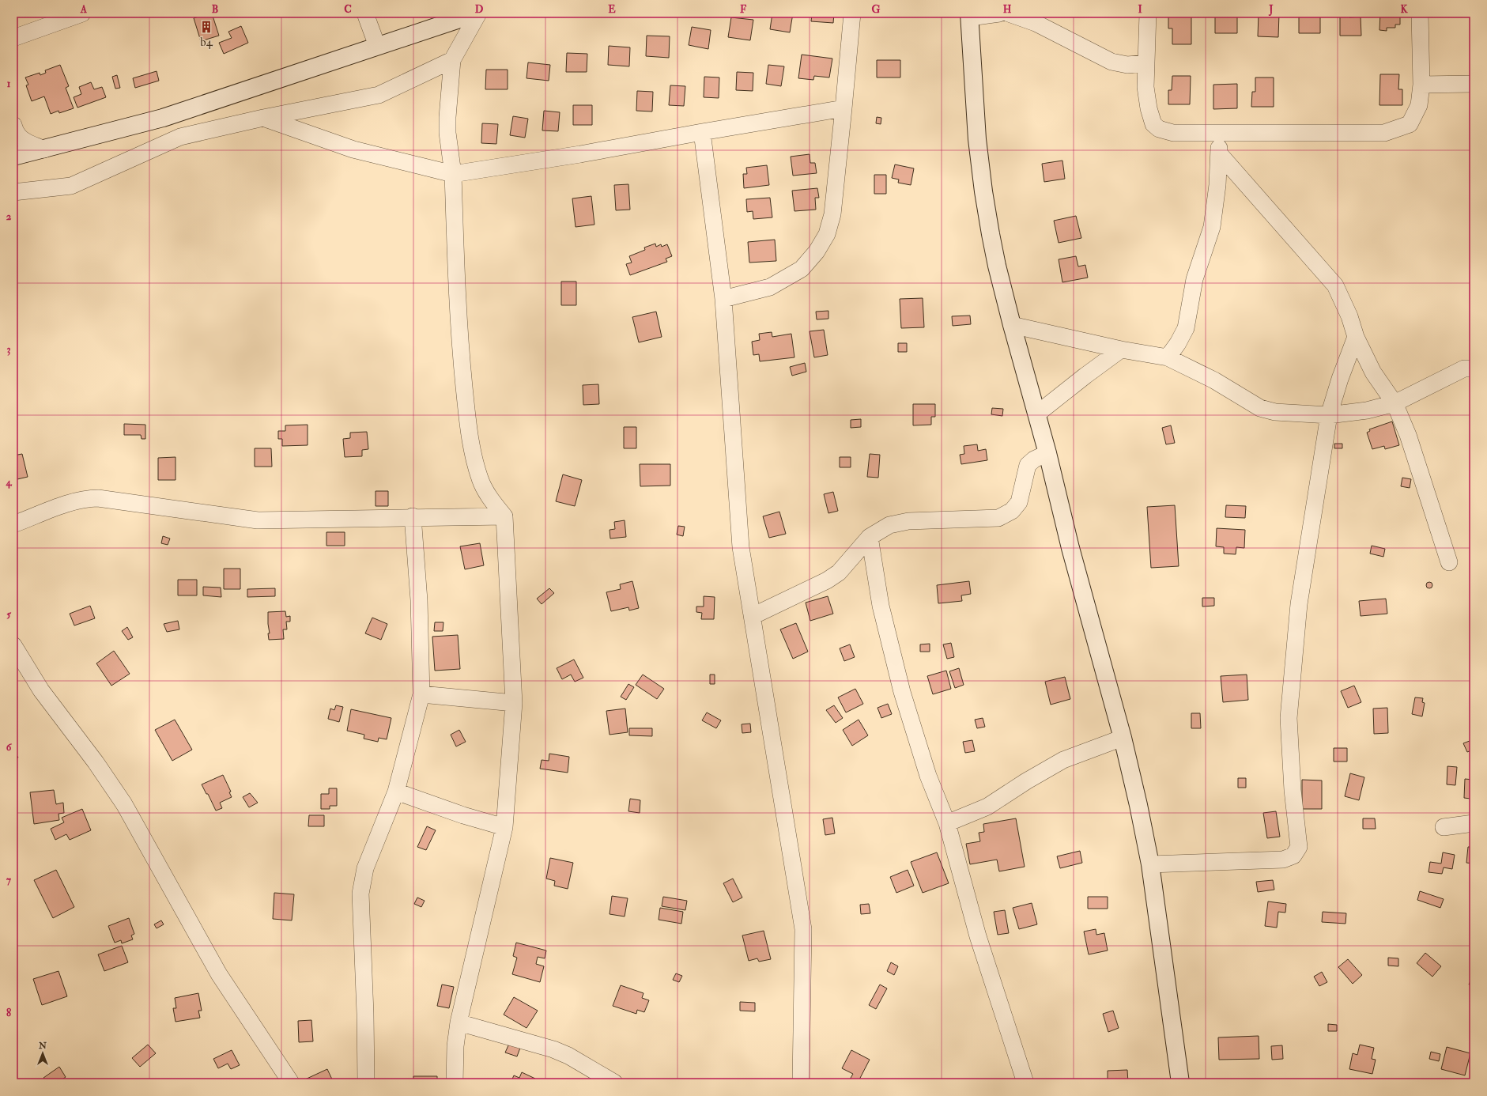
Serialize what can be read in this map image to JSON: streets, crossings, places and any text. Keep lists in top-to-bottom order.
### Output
{
  "places": {
    "building": ["b4"]
  },
  "north": "top",
  "grid": {
    "columns": [
      "A",
      "B",
      "C",
      "D",
      "E",
      "F",
      "G",
      "H",
      "I",
      "J",
      "K"
    ],
    "rows": [
      "1",
      "2",
      "3",
      "4",
      "5",
      "6",
      "7",
      "8"
    ]
  }
}
